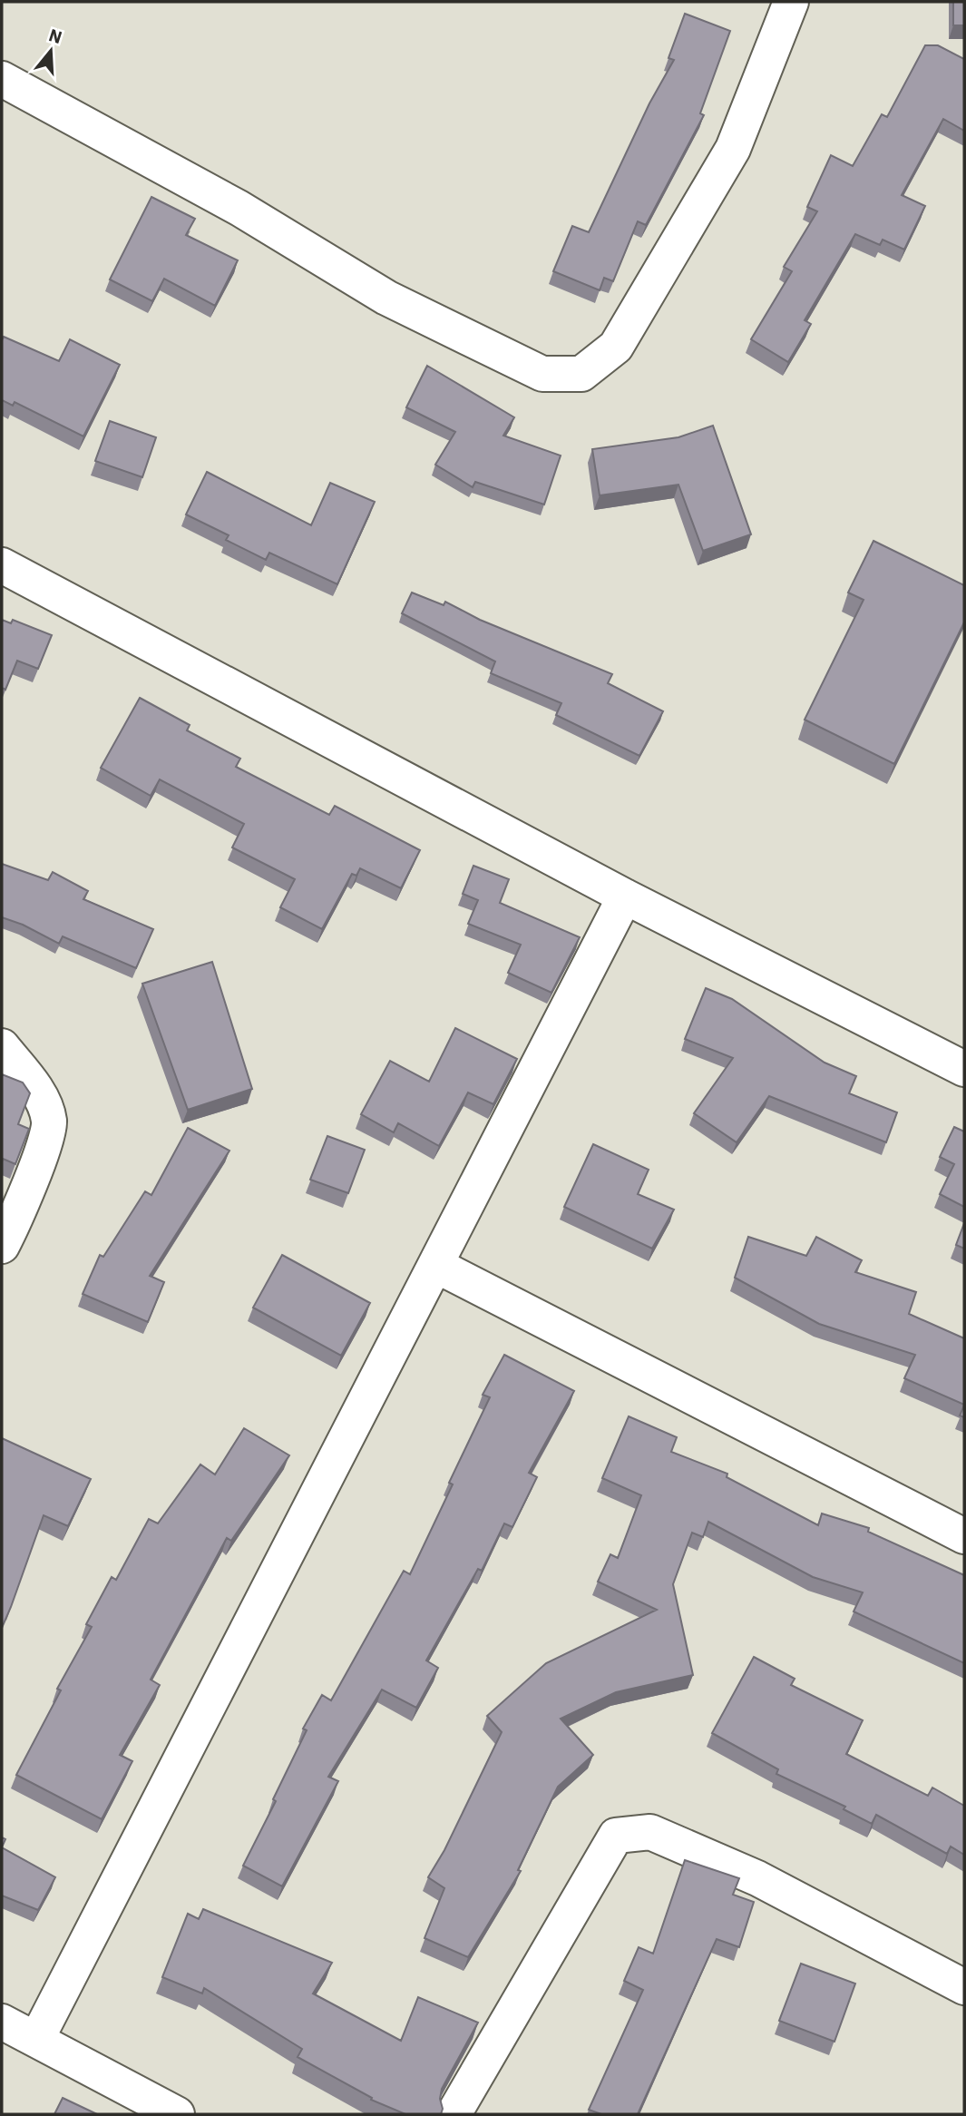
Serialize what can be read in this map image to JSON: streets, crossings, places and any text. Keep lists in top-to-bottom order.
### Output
{
  "north": "top"
}
